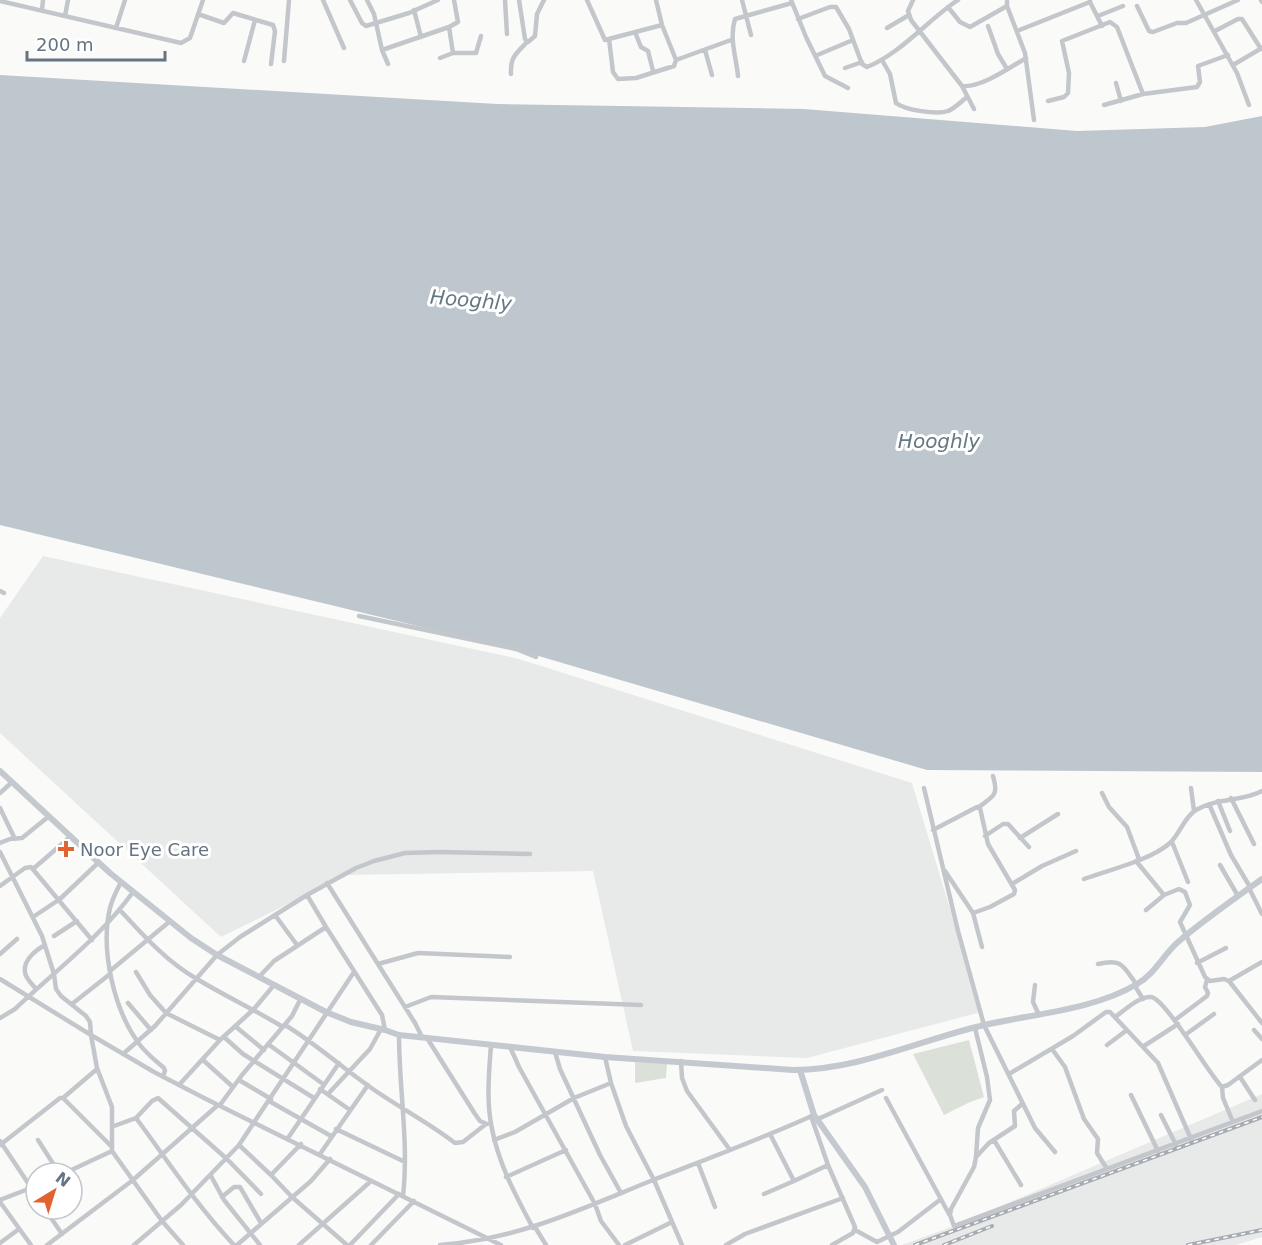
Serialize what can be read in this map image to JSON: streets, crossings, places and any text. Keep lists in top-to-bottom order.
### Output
{
  "water": ["Hooghly"],
  "places": {
    "health": ["Noor Eye Care"]
  },
  "scale_bar": "200 m",
  "north": "top right"
}
